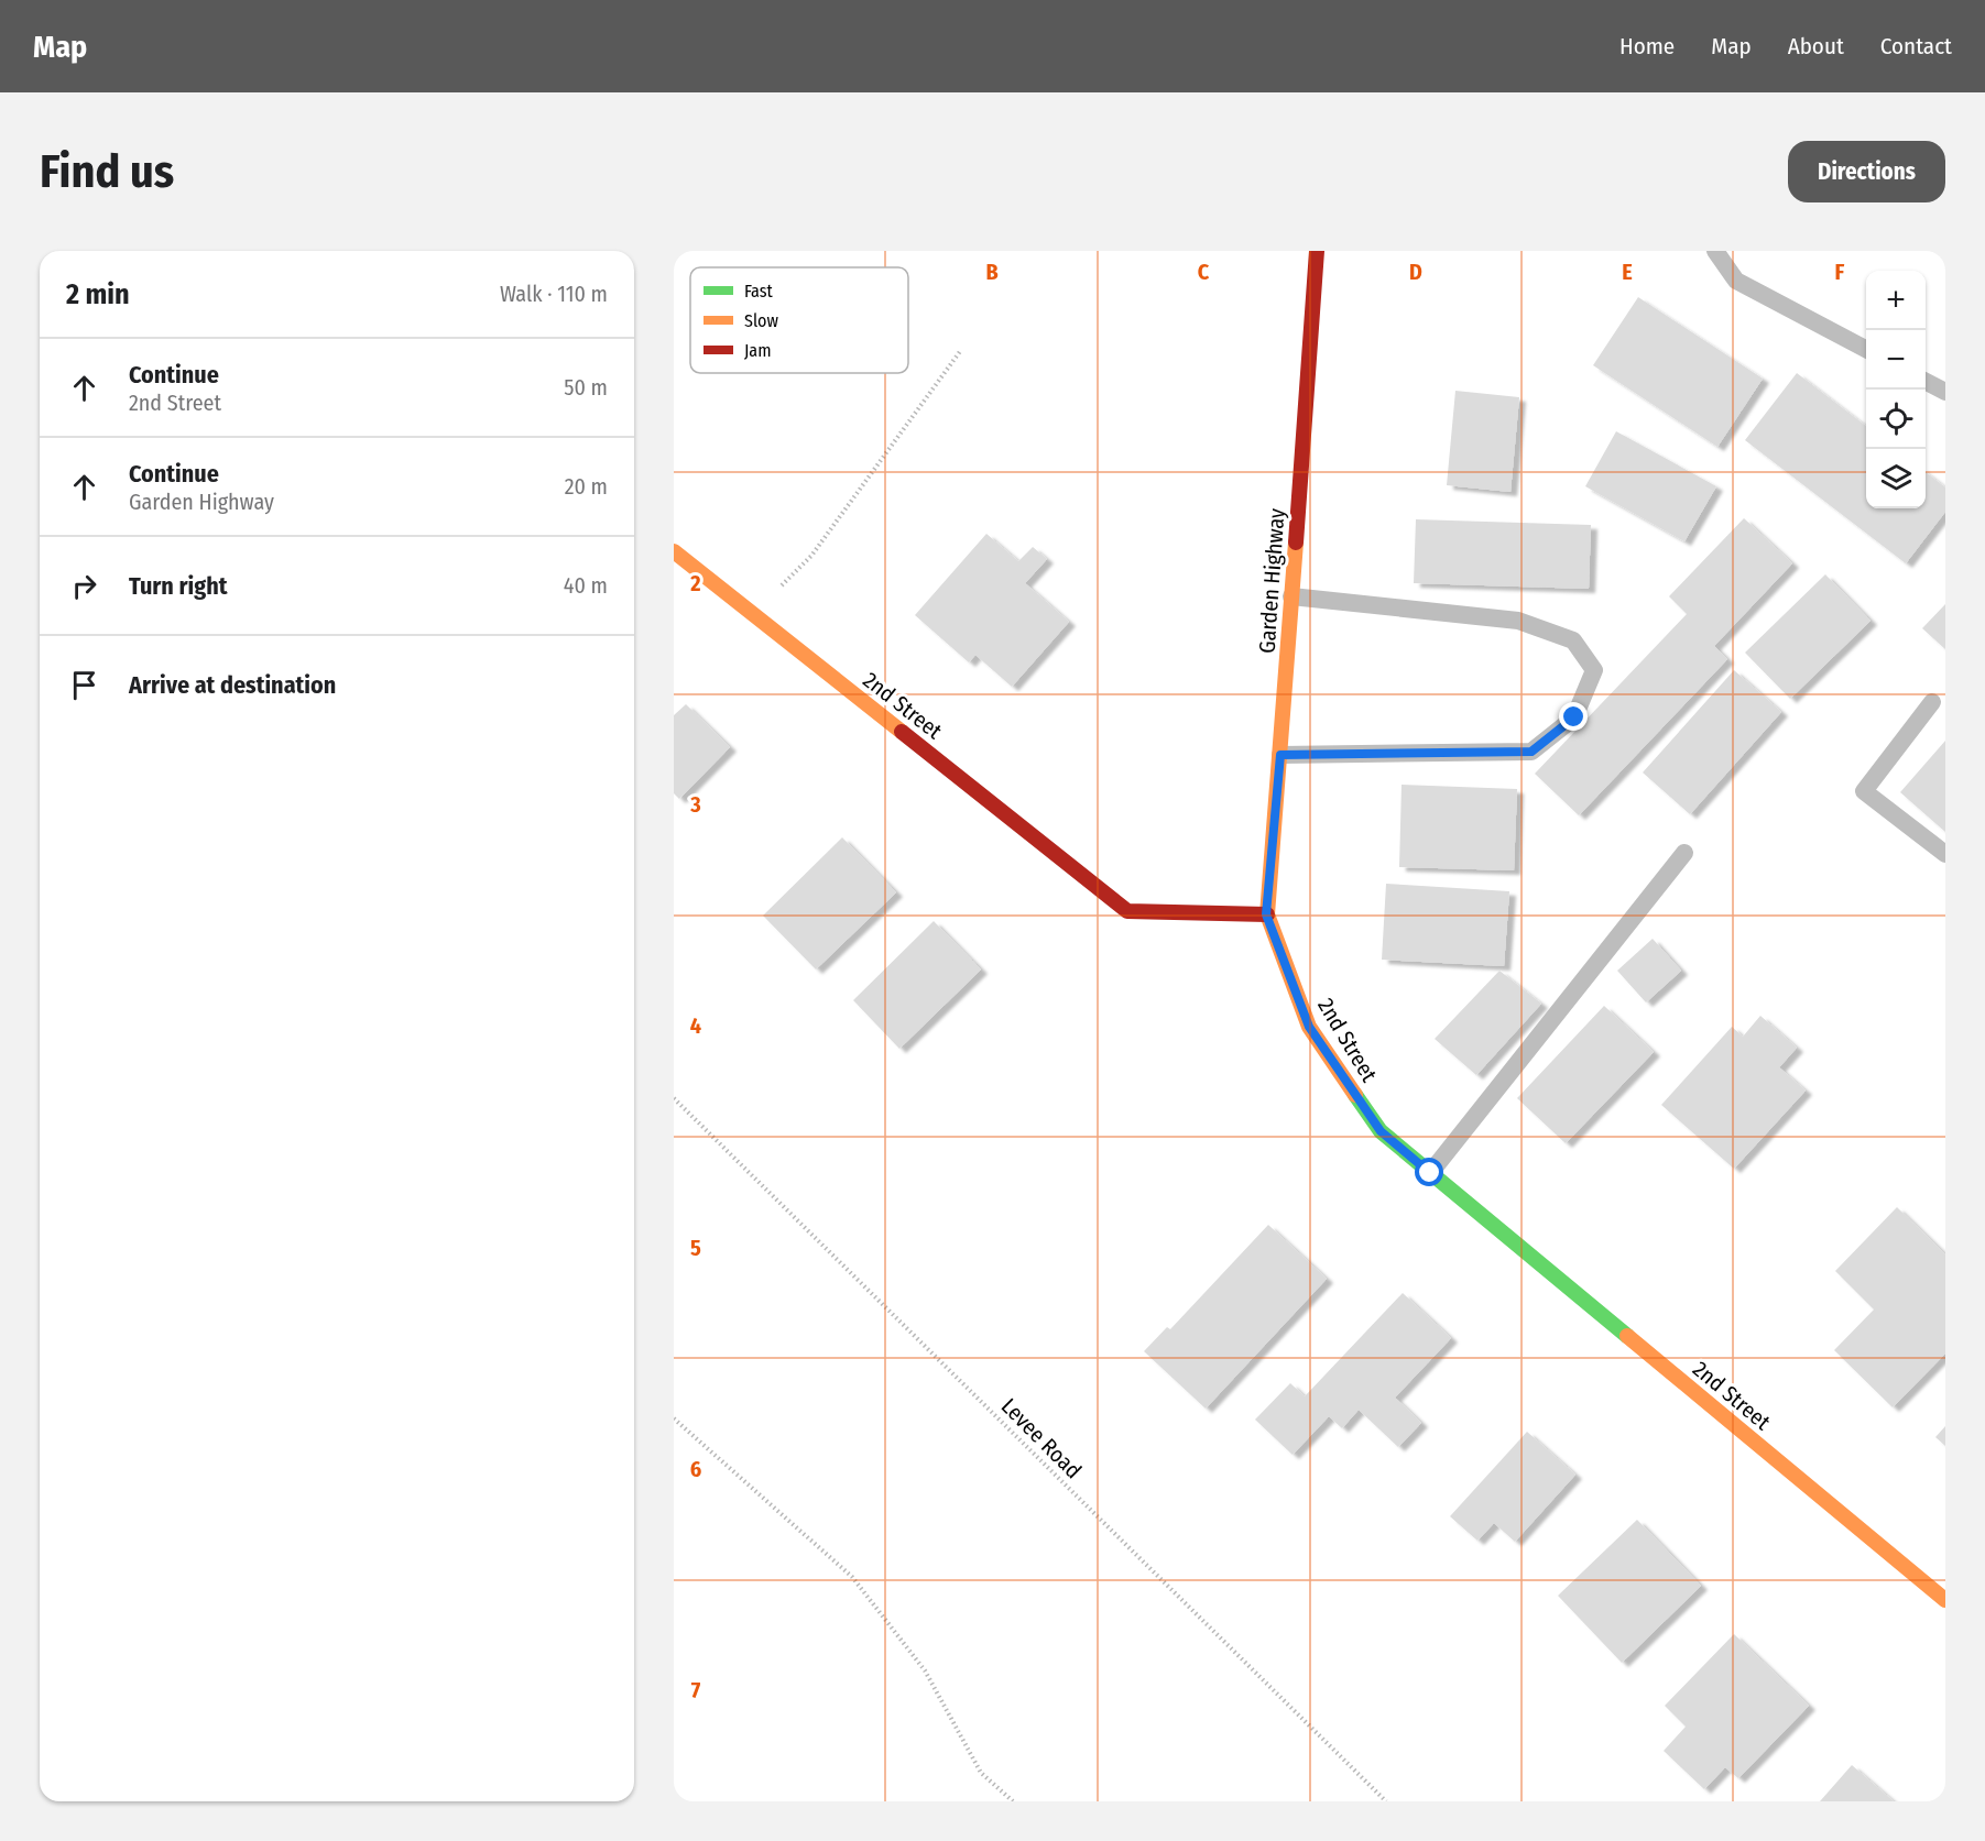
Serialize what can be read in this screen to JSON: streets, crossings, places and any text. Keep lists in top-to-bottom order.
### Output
{
  "streets": {
    "main road": ["Garden Highway", "2nd Street"],
    "path": ["Levee Road"]
  },
  "crossings": [
    ["Garden Highway", "2nd Street"]
  ],
  "legend": ["Fast", "Slow", "Jam"],
  "page": {
    "header": "Map",
    "nav": [
      "Home",
      "Map",
      "About",
      "Contact"
    ],
    "buttons": "Directions",
    "title": "Find us",
    "heading": ["2 min", "Walk · 110 m"],
    "map_buttons": ["+", "−"],
    "list": [
      ["Continue", "2nd Street", "50 m"],
      ["Continue", "Garden Highway", "20 m"],
      ["Turn right", "40 m"],
      "Arrive at destination"
    ]
  },
  "grid": {
    "columns": [
      "B",
      "C",
      "D",
      "E",
      "F"
    ],
    "rows": [
      "2",
      "3",
      "4",
      "5",
      "6",
      "7"
    ]
  }
}
